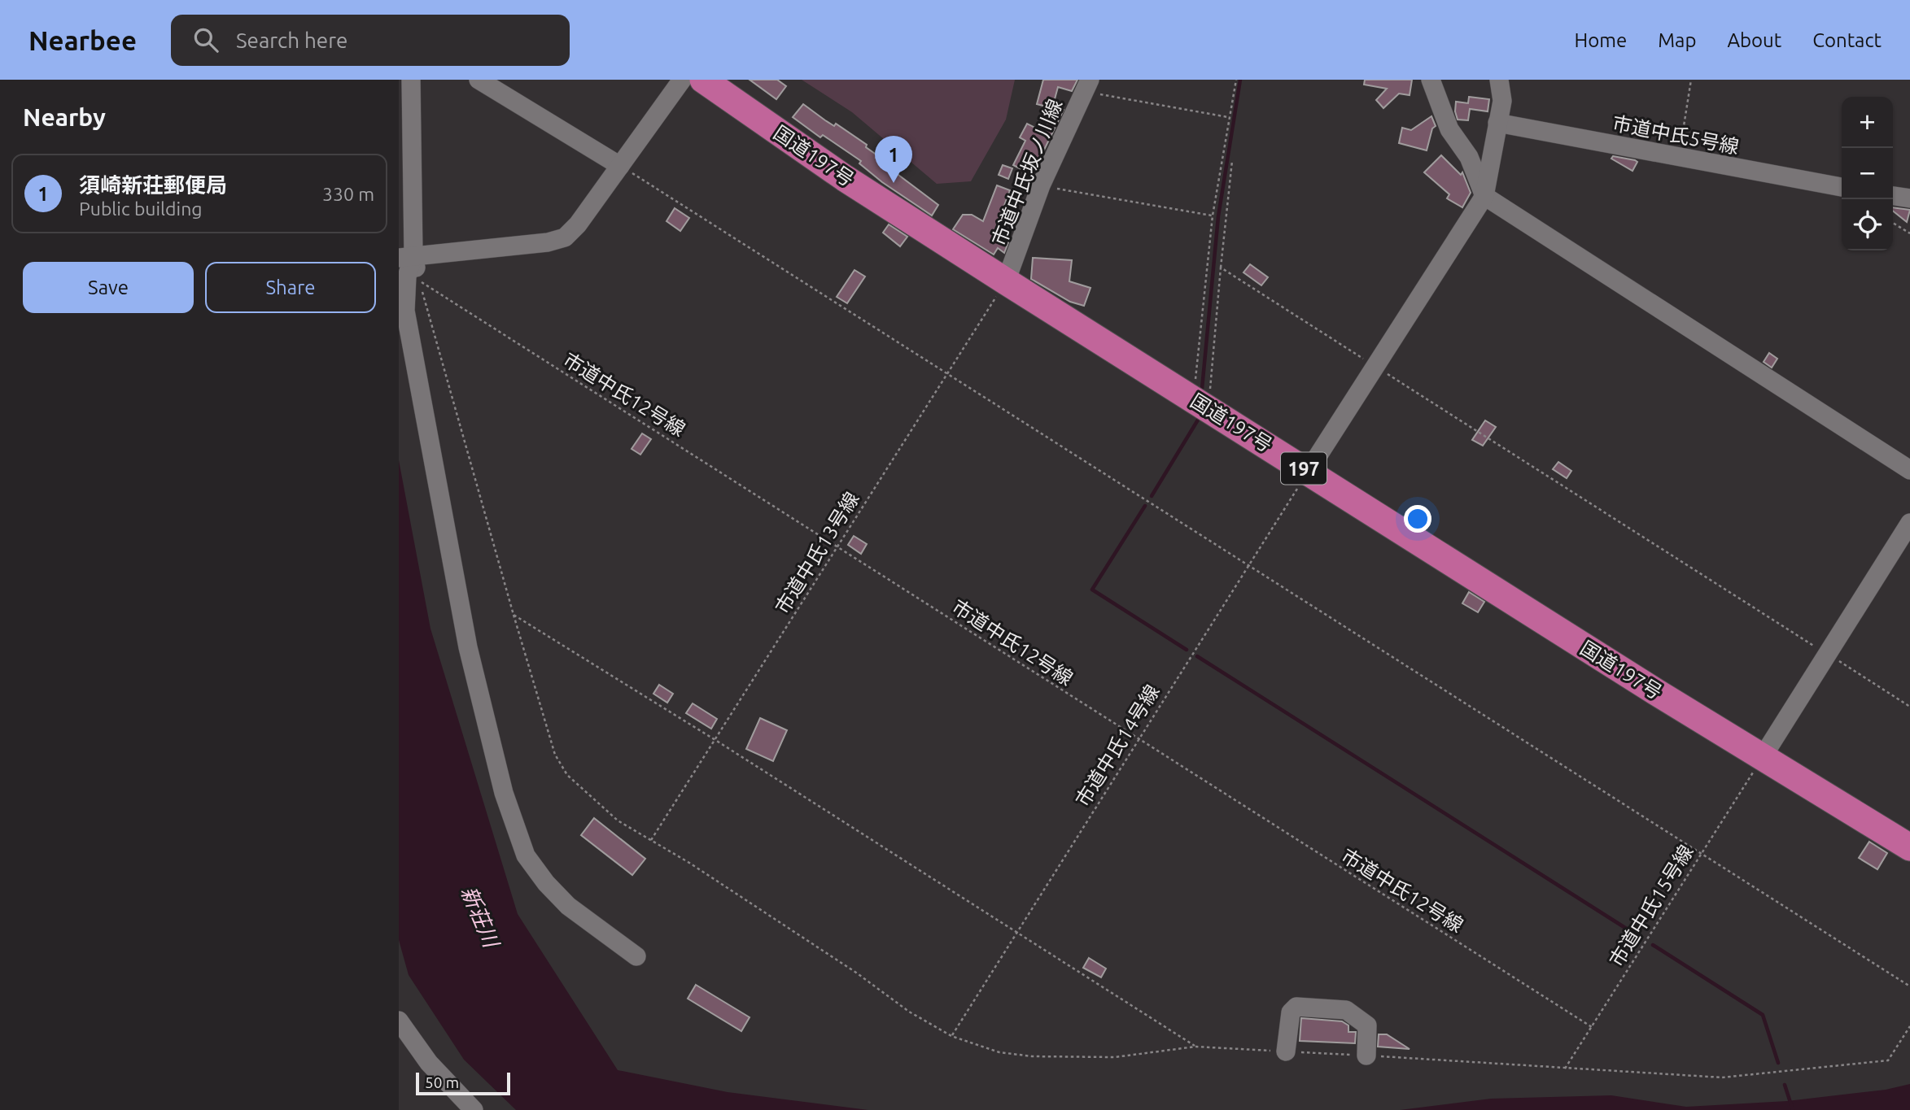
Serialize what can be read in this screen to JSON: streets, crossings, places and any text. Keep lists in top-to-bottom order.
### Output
{
  "streets": {
    "highway": ["国道197号", "197"],
    "street": ["市道中氏5号線", "市道中氏坂ノ川線"],
    "path": [
      "市道中氏12号線",
      "市道中氏13号線",
      "市道中氏14号線",
      "市道中氏15号線"
    ]
  },
  "crossings": [
    ["国道197号", "市道中氏坂ノ川線"],
    ["国道197号", "市道中氏13号線"],
    ["国道197号", "市道中氏14号線"],
    ["国道197号", "市道中氏15号線"],
    ["市道中氏坂ノ川線", "市道中氏13号線"],
    ["市道中氏12号線", "市道中氏13号線"],
    ["市道中氏12号線", "市道中氏14号線"],
    ["市道中氏12号線", "市道中氏15号線"]
  ],
  "water": ["新荘川"],
  "scale_bar": "50 m",
  "page": {
    "header": "Nearbee",
    "search": "Search here",
    "nav": [
      "Home",
      "Map",
      "About",
      "Contact"
    ],
    "heading": "Nearby",
    "map_buttons": ["+", "−"],
    "pins": "1",
    "list": [
      {
        "mark": "1",
        "name": "須崎新荘郵便局",
        "note": "Public building",
        "value": "330 m"
      }
    ],
    "buttons": ["Save", "Share"],
    "scale": "50 m"
  }
}
